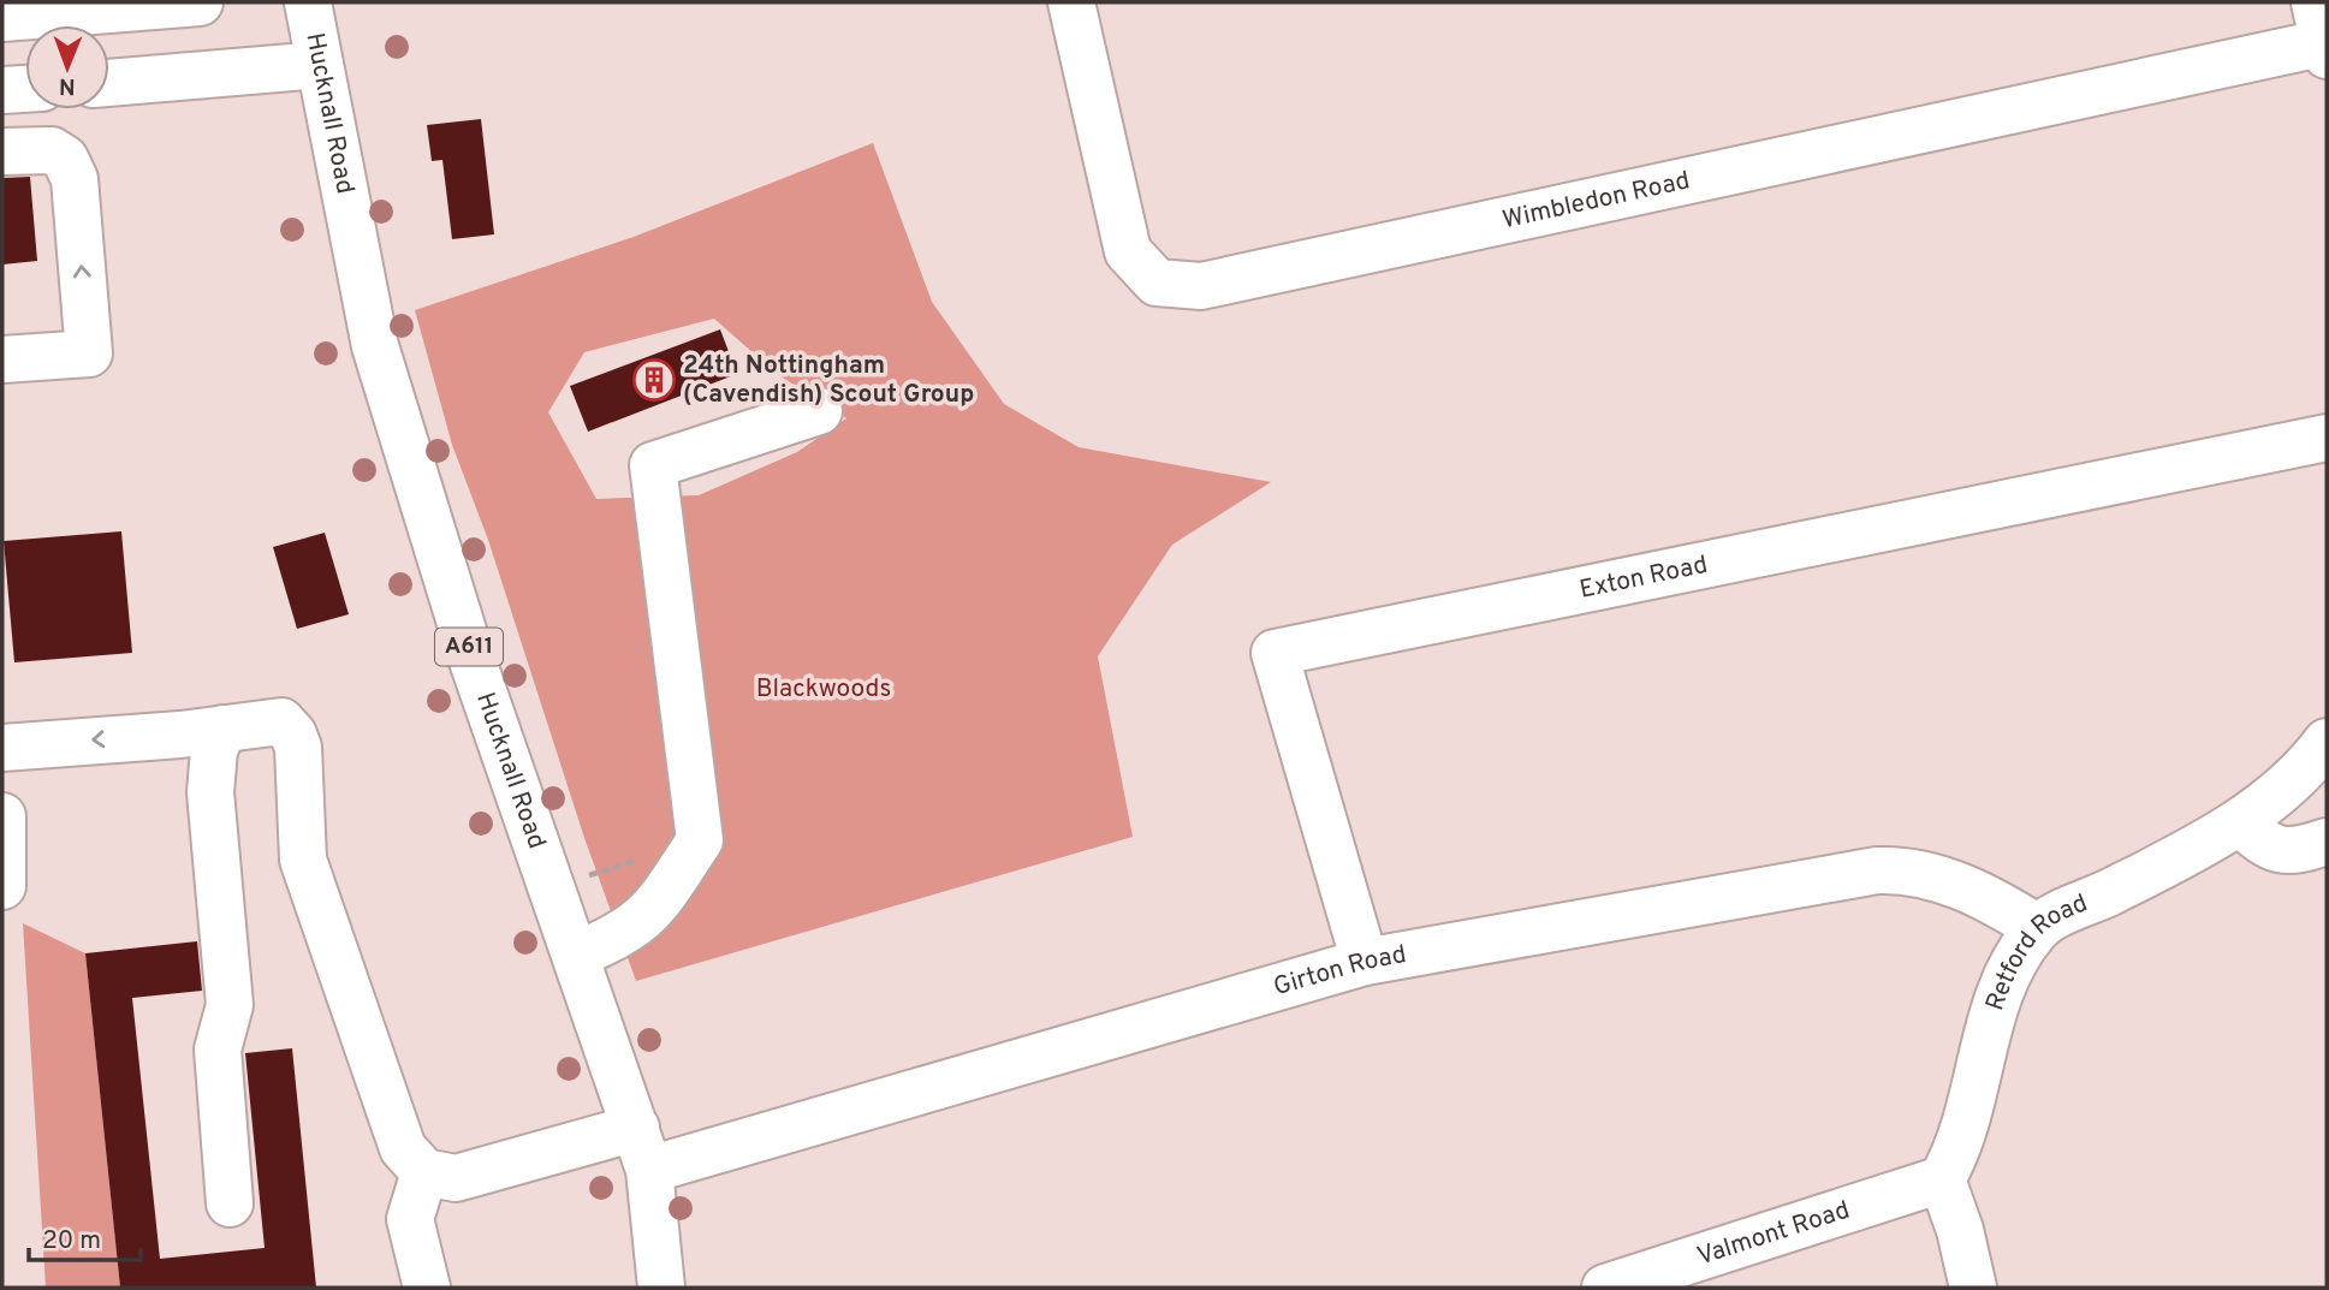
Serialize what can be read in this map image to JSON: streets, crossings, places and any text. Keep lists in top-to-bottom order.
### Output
{
  "streets": {
    "street": [
      "Hucknall Road",
      "Wimbledon Road",
      "Exton Road",
      "A611",
      "Retford Road",
      "Girton Road",
      "Valmont Road"
    ]
  },
  "crossings": [
    ["Hucknall Road", "Girton Road"],
    ["Exton Road", "Girton Road"],
    ["Retford Road", "Girton Road"],
    ["Retford Road", "Valmont Road"]
  ],
  "parks": ["Blackwoods"],
  "places": {
    "building": ["24th Nottingham (Cavendish) Scout Group"]
  },
  "scale_bar": "20 m",
  "north": "bottom"
}
